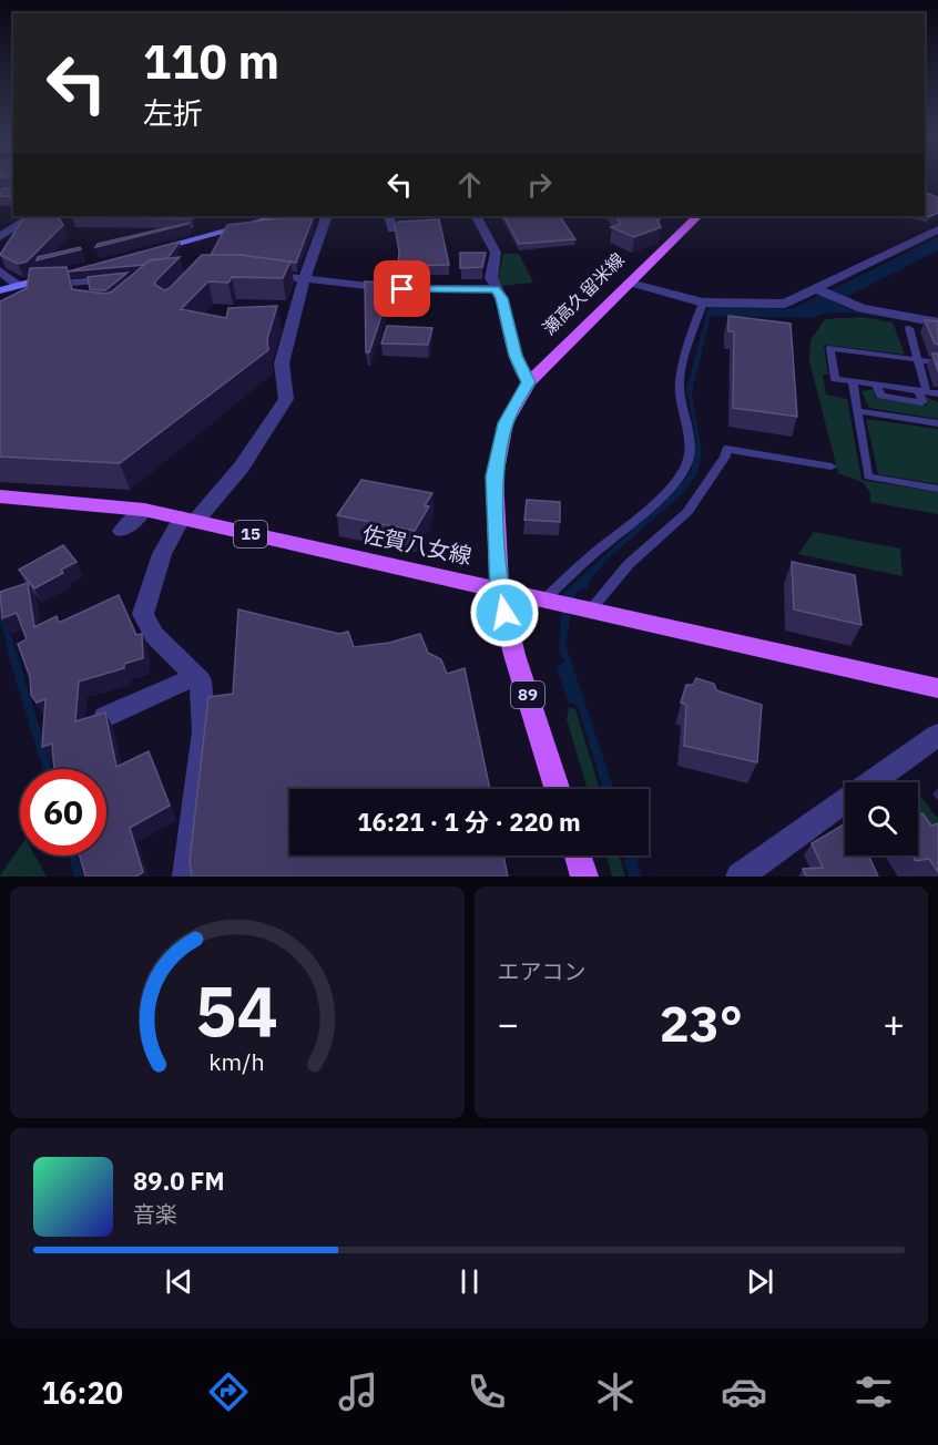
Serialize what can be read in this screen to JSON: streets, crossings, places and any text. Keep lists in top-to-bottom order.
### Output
{
  "streets": {
    "main road": [
      "瀬高久留米線",
      "15",
      "佐賀八女線",
      "89"
    ]
  },
  "crossings": [
    ["瀬高久留米線", "佐賀八女線"]
  ],
  "page": {
    "turn": ["110 m", "左折"],
    "limit": "60",
    "trip": "16:21 · 1 分 · 220 m",
    "tile": "エアコン",
    "heat": ["−", "23°", "+"],
    "song": ["89.0 FM", "音楽"],
    "tabs": "16:20",
    "gauge": ["54", "km/h"]
  }
}
